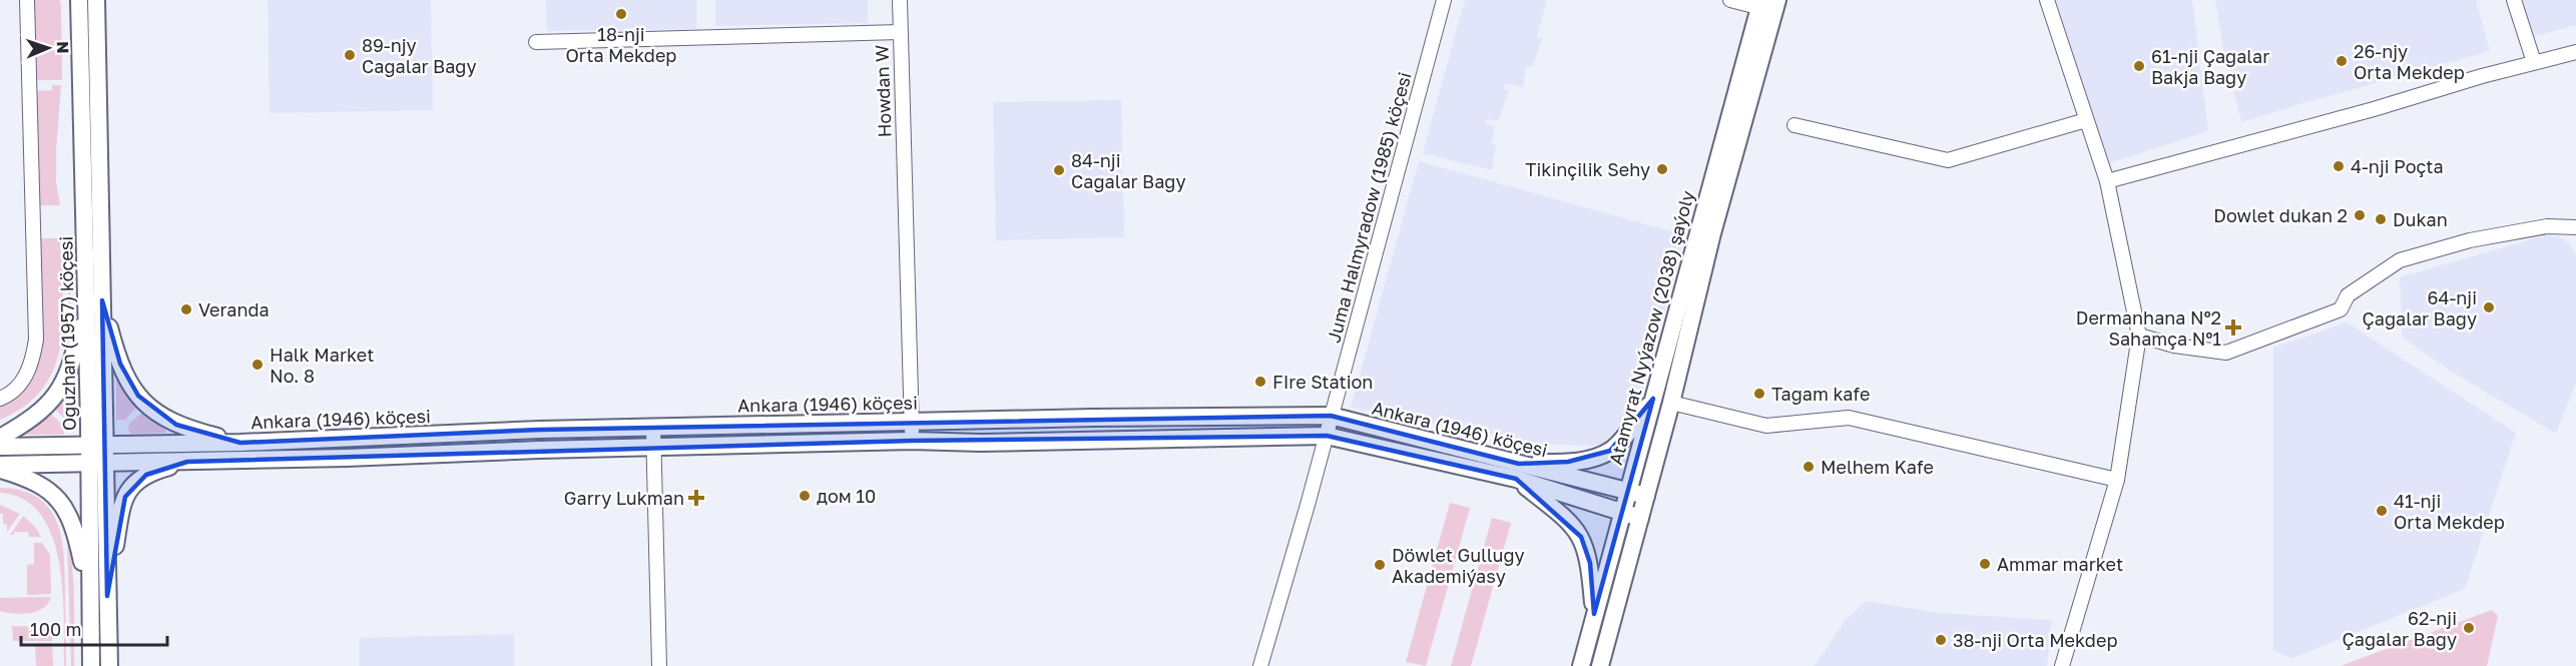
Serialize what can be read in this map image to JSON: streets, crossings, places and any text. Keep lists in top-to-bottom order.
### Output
{
  "streets": {
    "main road": ["Atamyrat Nyýazow (2038) şaýoly", "Oguzhan (1957) köçesi", "Ankara (1946) köçesi"],
    "street": ["Howdan W", "Juma Halmyradow (1985) köçesi"]
  },
  "crossings": [
    ["Howdan W", "Ankara (1946) köçesi"],
    ["Juma Halmyradow (1985) köçesi", "Ankara (1946) köçesi"],
    ["Atamyrat Nyýazow (2038) şaýoly", "Ankara (1946) köçesi"],
    ["Oguzhan (1957) köçesi", "Ankara (1946) köçesi"]
  ],
  "places": {
    "other": [
      "18-nji Orta Mekdep",
      "89-njy Cagalar Bagy",
      "26-njy Orta Mekdep",
      "61-nji Çagalar Bakja Bagy",
      "4-nji Poçta",
      "Tikinçilik Sehy",
      "84-nji Cagalar Bagy",
      "Dowlet dukan 2",
      "Dukan",
      "64-nji Çagalar Bagy",
      "Veranda",
      "Halk Market No. 8",
      "FIre Station",
      "Tagam kafe",
      "Melhem Kafe",
      "дом 10",
      "41-nji Orta Mekdep",
      "Ammar market",
      "Döwlet Gullugy Akademiýasy",
      "62-nji Çagalar Bagy",
      "38-nji Orta Mekdep"
    ],
    "health": ["Dermanhana Nº2 Sahamça Nº1", "Garry Lukman"]
  },
  "scale_bar": "100 m",
  "north": "right"
}
